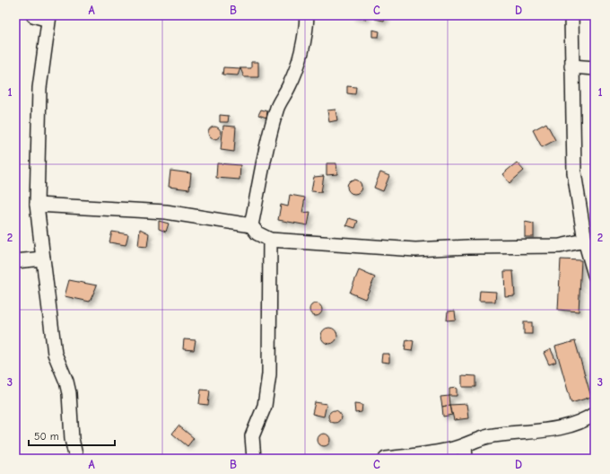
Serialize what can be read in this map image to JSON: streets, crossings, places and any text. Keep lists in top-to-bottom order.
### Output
{
  "scale_bar": "50 m",
  "grid": {
    "columns": [
      "A",
      "B",
      "C",
      "D"
    ],
    "rows": ["1", "2", "3"]
  }
}
